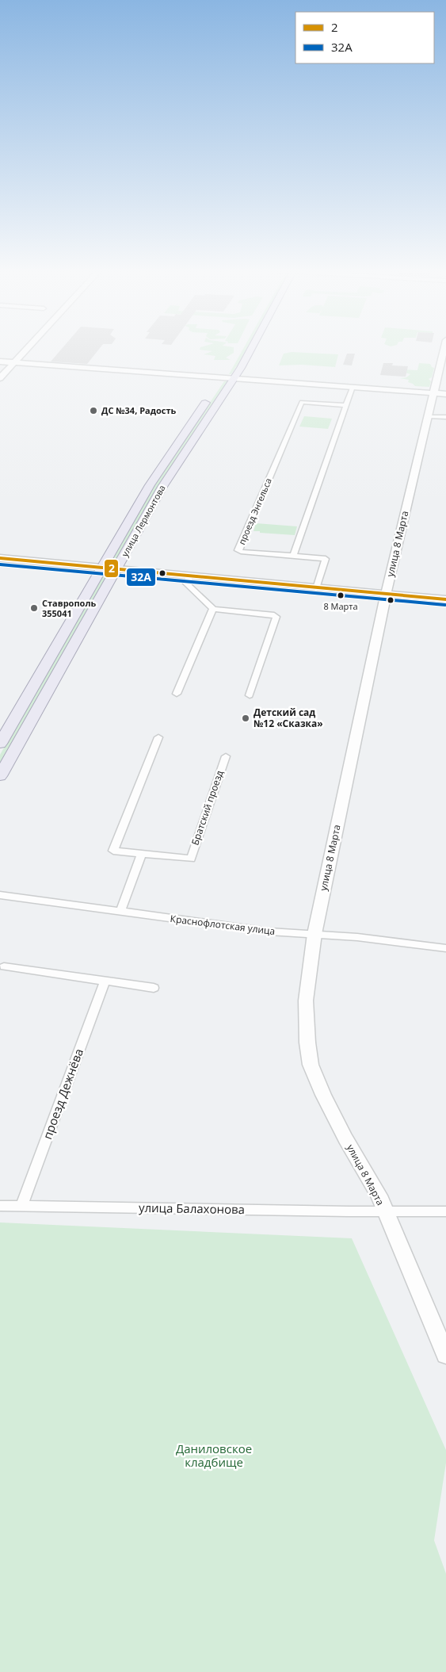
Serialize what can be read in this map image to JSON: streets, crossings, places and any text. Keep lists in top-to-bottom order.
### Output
{
  "streets": {
    "main road": ["улица Лермонтова"],
    "street": [
      "проезд Энгельса",
      "улица 8 Марта",
      "Братский проезд",
      "Краснофлотская улица",
      "проезд Дежнёва",
      "улица Балахонова"
    ]
  },
  "crossings": [
    ["улица 8 Марта", "Краснофлотская улица"],
    ["улица 8 Марта", "улица Балахонова"],
    ["проезд Дежнёва", "улица Балахонова"]
  ],
  "parks": ["Даниловское кладбище"],
  "places": [
    "ДС №34, Радость",
    "8 Марта",
    "Ставрополь 355041",
    "Детский сад №12 «Сказка»"
  ],
  "lines": ["transit line 2", "transit line 32A"],
  "legend": ["2", "32A"]
}
